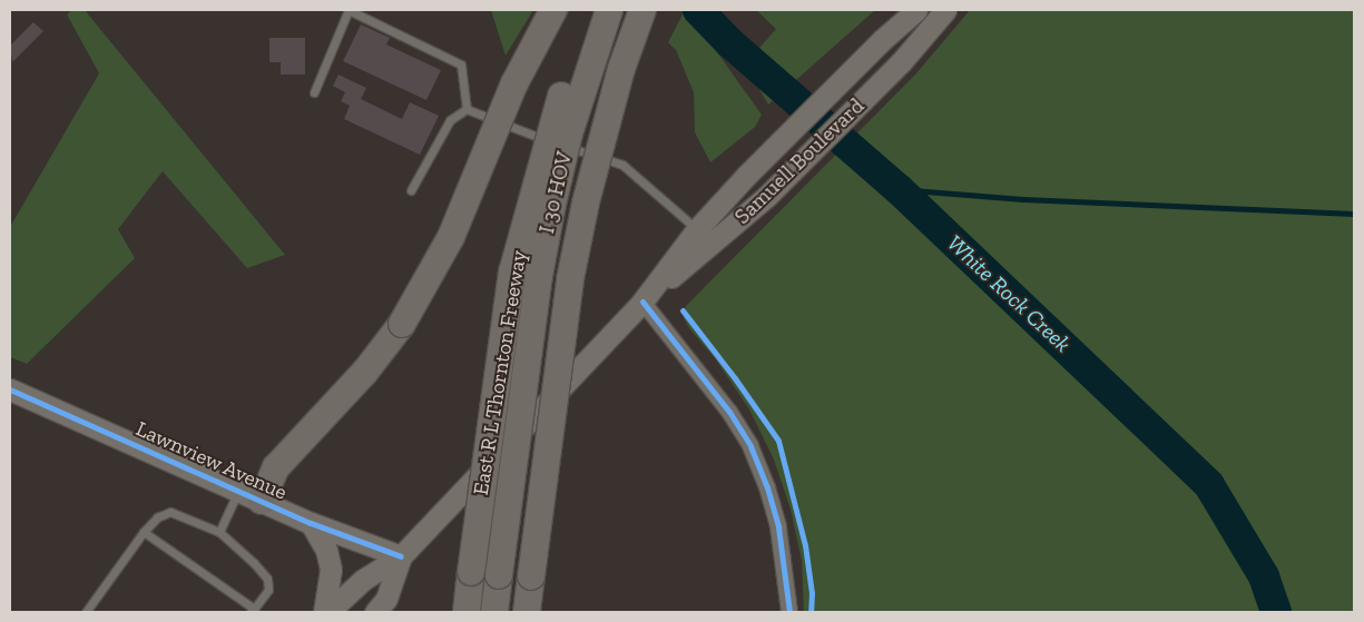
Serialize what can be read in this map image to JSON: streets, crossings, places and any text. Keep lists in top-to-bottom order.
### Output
{
  "streets": {
    "highway": ["I 30 HOV", "East R L Thornton Freeway"],
    "main road": ["Samuell Boulevard", "Lawnview Avenue"]
  },
  "crossings": [
    ["Samuell Boulevard", "Lawnview Avenue"]
  ],
  "water": ["White Rock Creek"]
}
